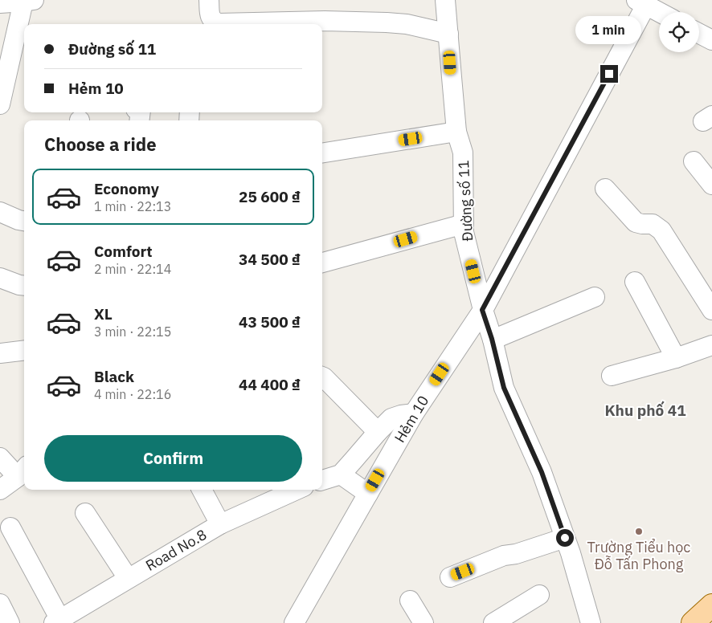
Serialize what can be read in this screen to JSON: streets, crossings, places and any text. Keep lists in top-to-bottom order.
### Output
{
  "streets": {
    "street": ["Đường số 11", "Hẻm 10", "Road No.8"]
  },
  "crossings": [
    ["Đường số 11", "Hẻm 10"]
  ],
  "districts": ["Khu phố 41"],
  "places": ["Trường Tiểu học Đỗ Tấn Phong"],
  "page": {
    "bubble": "1 min",
    "banner": ["Đường số 11", "Hẻm 10"],
    "heading": "Choose a ride",
    "list": [
      {
        "name": "Economy",
        "note": "1 min · 22:13",
        "value": "25 600 ₫"
      },
      {
        "name": "Comfort",
        "note": "2 min · 22:14",
        "value": "34 500 ₫"
      },
      {
        "name": "XL",
        "note": "3 min · 22:15",
        "value": "43 500 ₫"
      },
      {
        "name": "Black",
        "note": "4 min · 22:16",
        "value": "44 400 ₫"
      }
    ],
    "buttons": "Confirm"
  }
}
